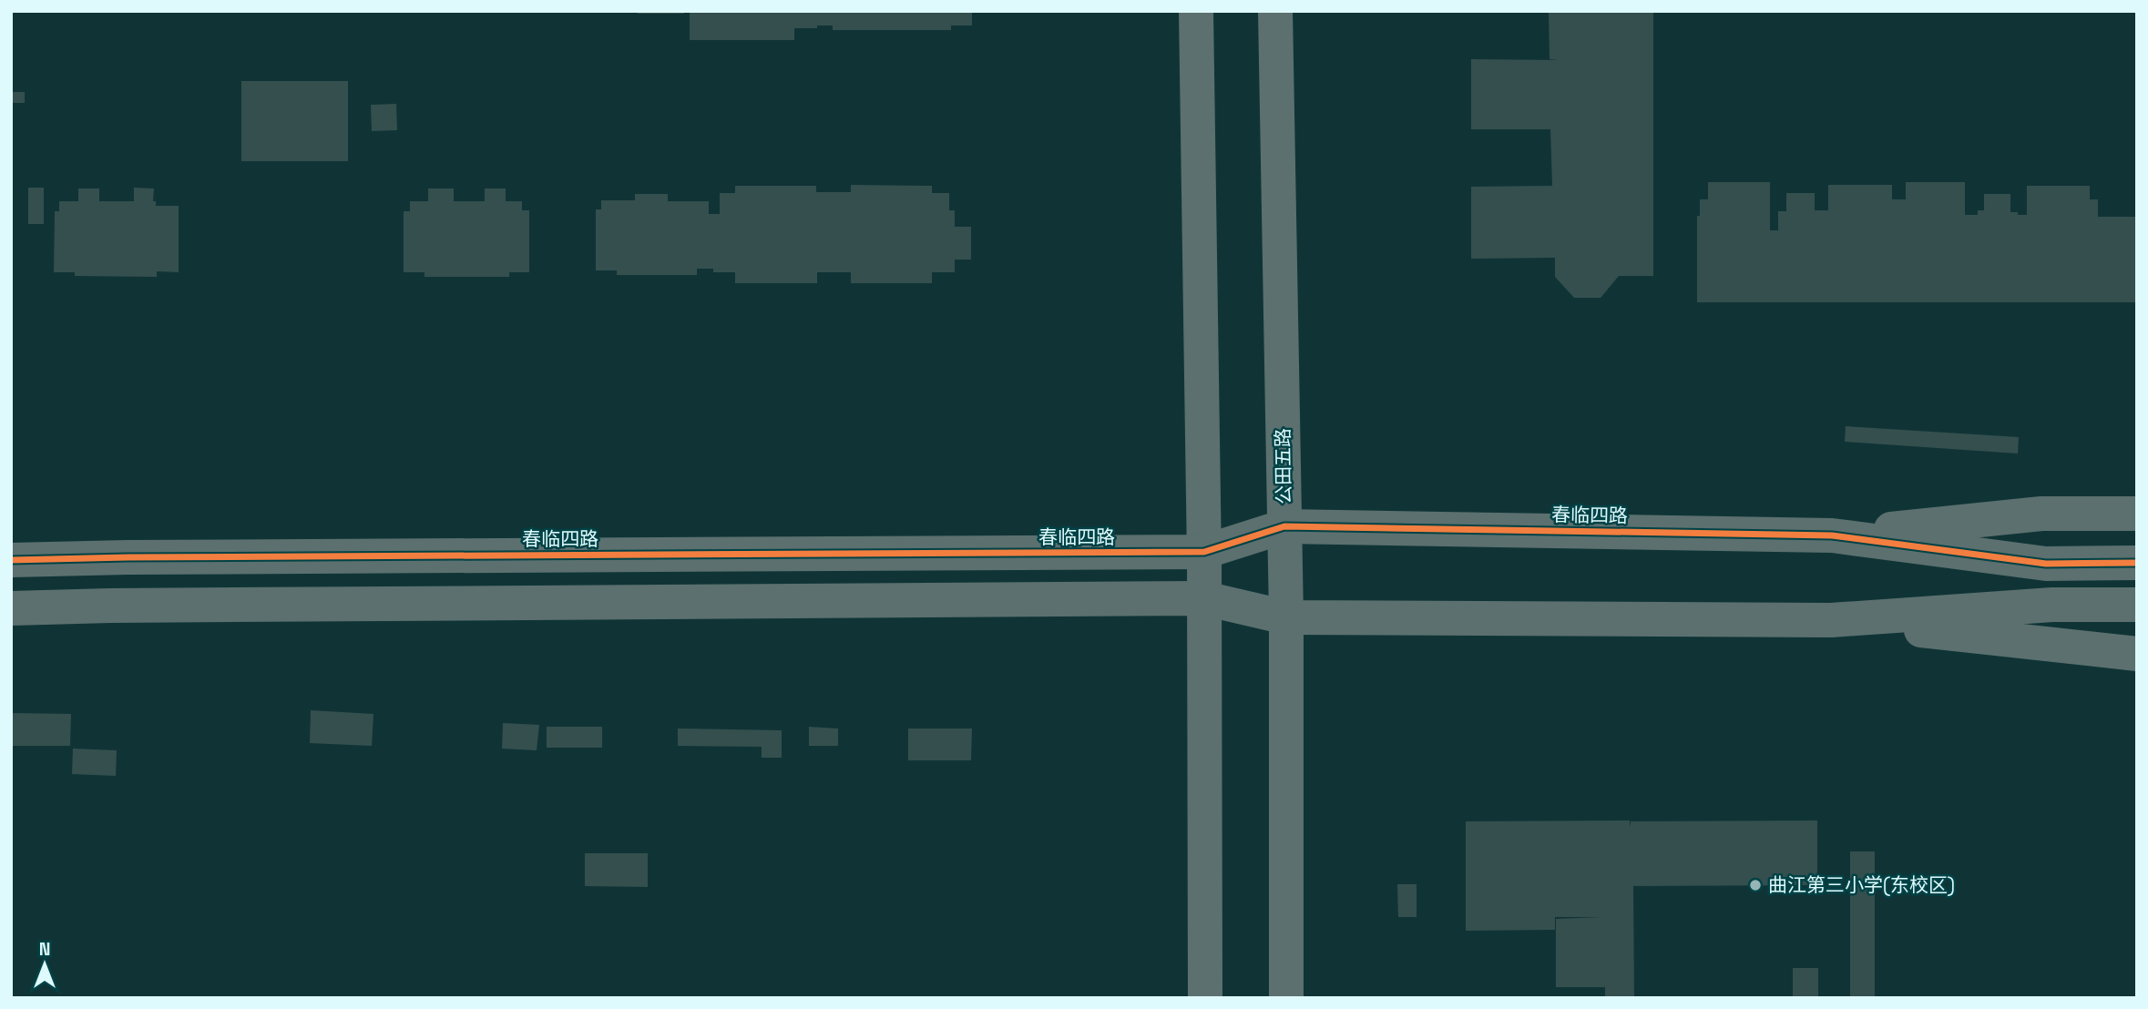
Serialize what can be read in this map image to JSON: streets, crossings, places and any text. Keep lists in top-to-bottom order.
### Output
{
  "streets": {
    "street": ["公田五路", "春临四路"]
  },
  "crossings": [
    ["公田五路", "春临四路"]
  ],
  "places": ["曲江第三小学(东校区)"],
  "north": "top"
}
